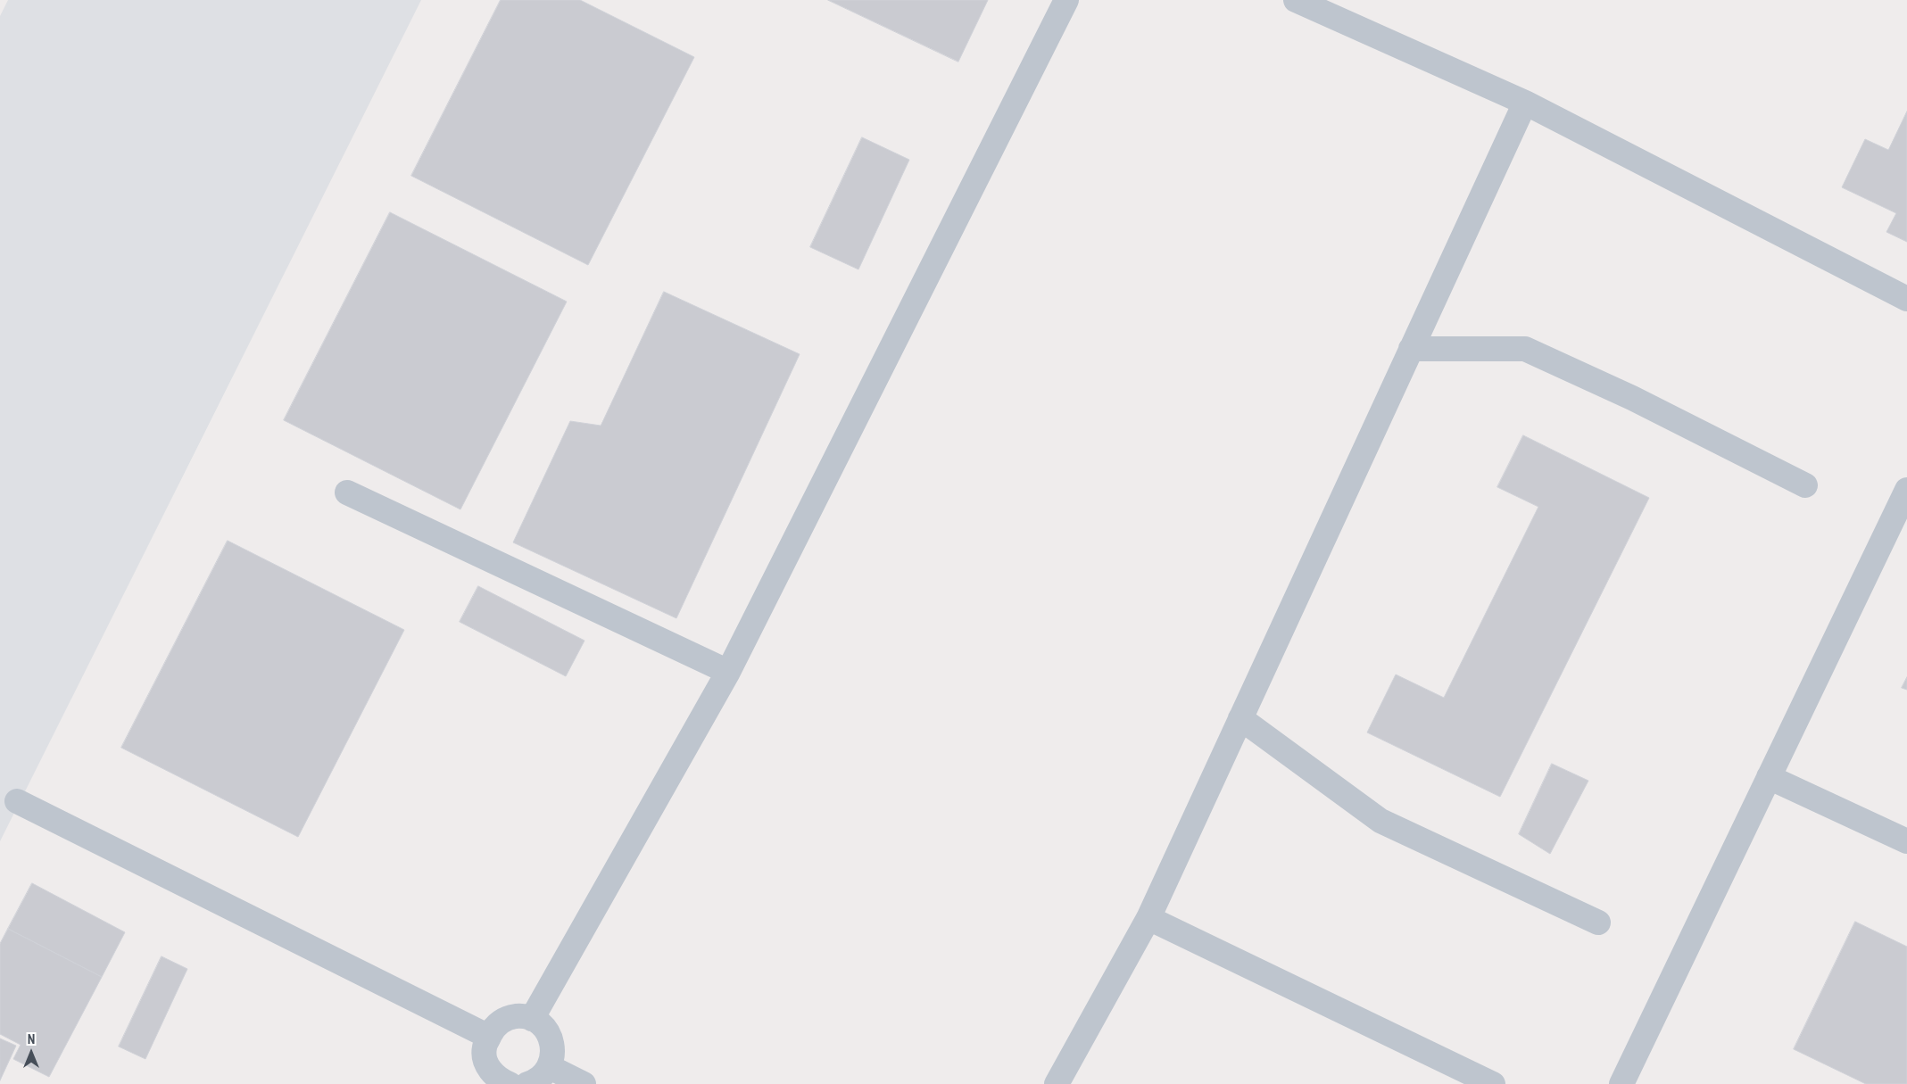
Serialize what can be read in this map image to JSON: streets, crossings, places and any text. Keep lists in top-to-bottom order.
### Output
{
  "north": "top"
}
